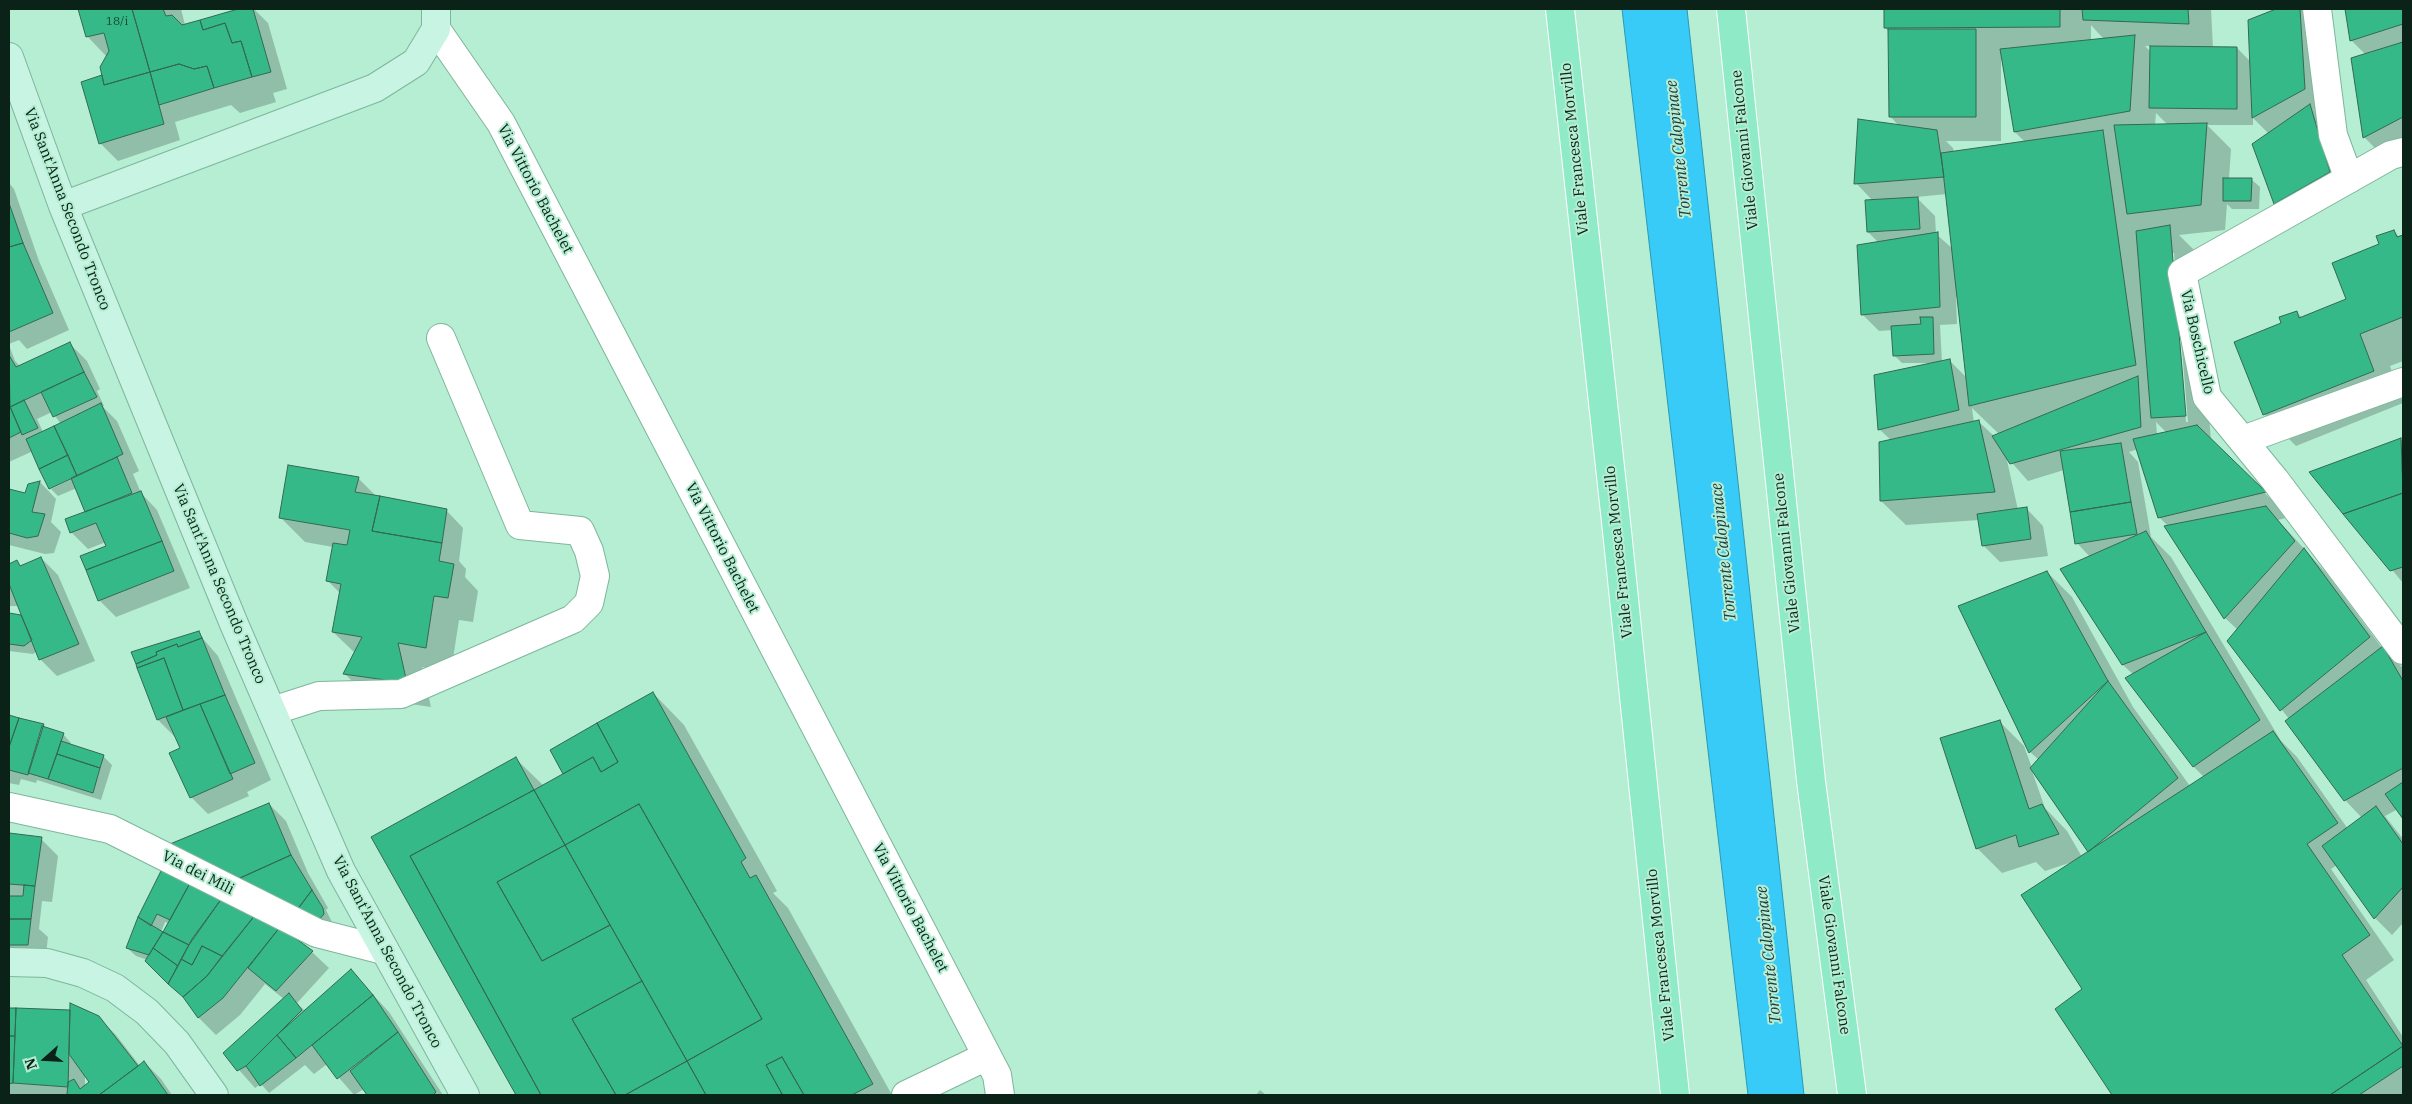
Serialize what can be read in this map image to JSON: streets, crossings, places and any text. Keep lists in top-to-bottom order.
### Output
{
  "streets": {
    "main road": ["Viale Francesca Morvillo", "Viale Giovanni Falcone"],
    "street": [
      "Via Vittorio Bachelet",
      "Via Sant'Anna Secondo Tronco",
      "Via Boschicello",
      "Via dei Mili"
    ]
  },
  "crossings": [
    ["Via Sant'Anna Secondo Tronco", "Via dei Mili"]
  ],
  "water": ["Torrente Calopinace"],
  "house_numbers": ["18/i"],
  "north": "left"
}
